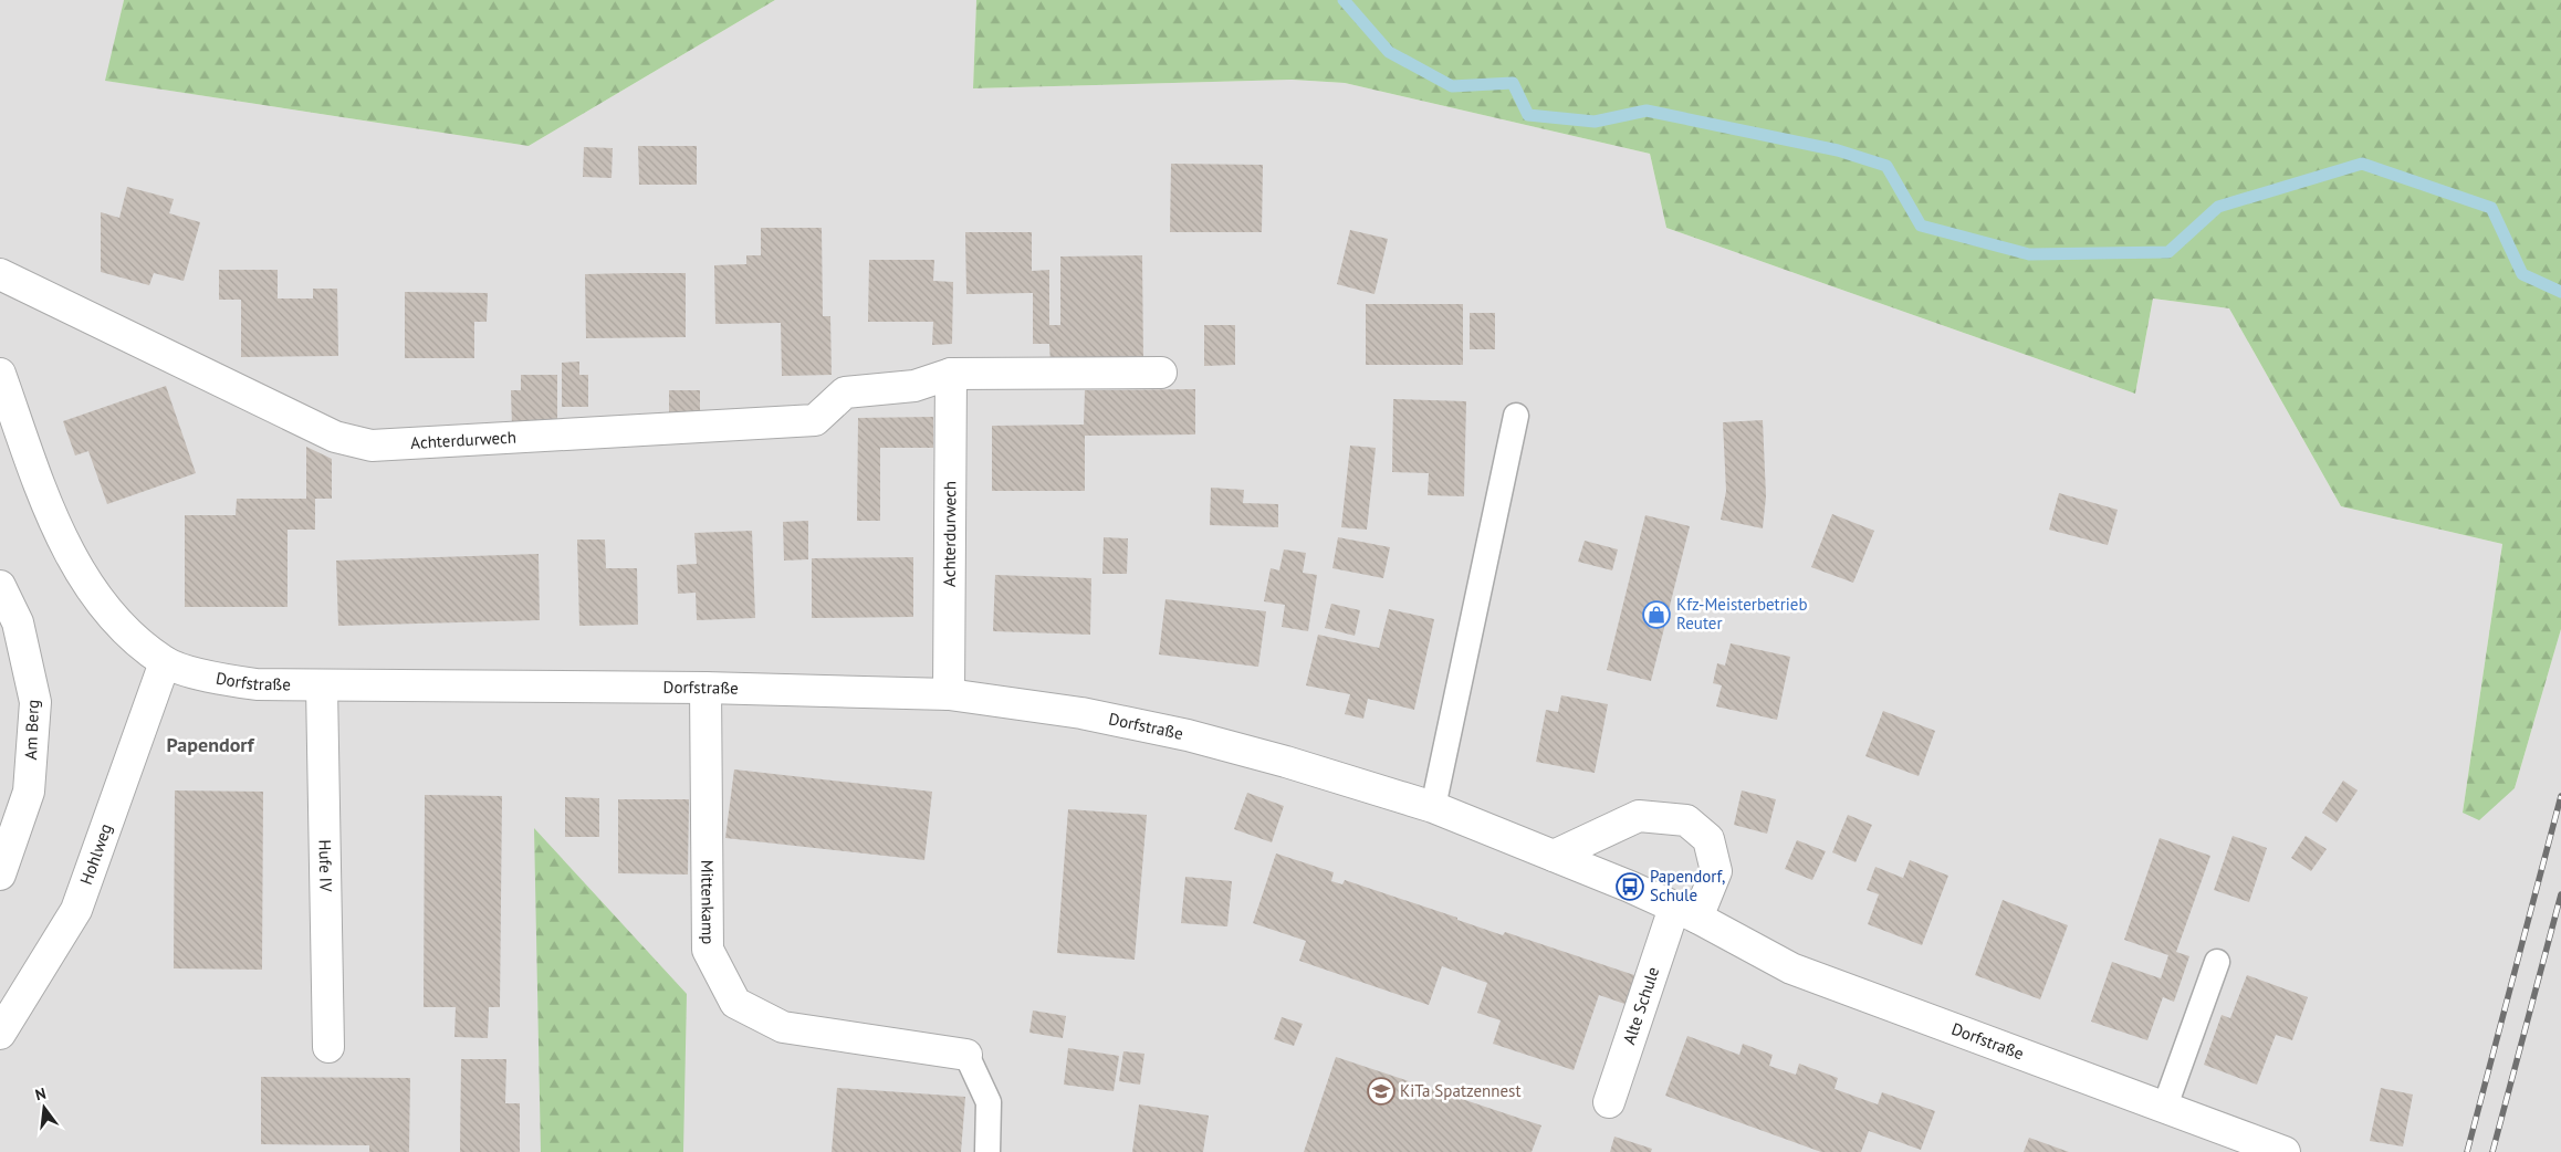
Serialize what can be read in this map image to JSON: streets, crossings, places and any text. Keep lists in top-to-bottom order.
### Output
{
  "streets": {
    "street": [
      "Achterdurwech",
      "Dorfstraße",
      "Am Berg",
      "Hohlweg",
      "Hufe IV",
      "Mittenkamp",
      "Alte Schule"
    ]
  },
  "crossings": [
    ["Achterdurwech", "Dorfstraße"],
    ["Dorfstraße", "Hohlweg"],
    ["Dorfstraße", "Hufe IV"],
    ["Dorfstraße", "Mittenkamp"],
    ["Dorfstraße", "Alte Schule"]
  ],
  "districts": ["Papendorf"],
  "places": {
    "shop": ["Kfz-Meisterbetrieb Reuter"],
    "bus stop": ["Papendorf, Schule"],
    "school or university": ["KiTa Spatzennest"]
  },
  "north": "top"
}
